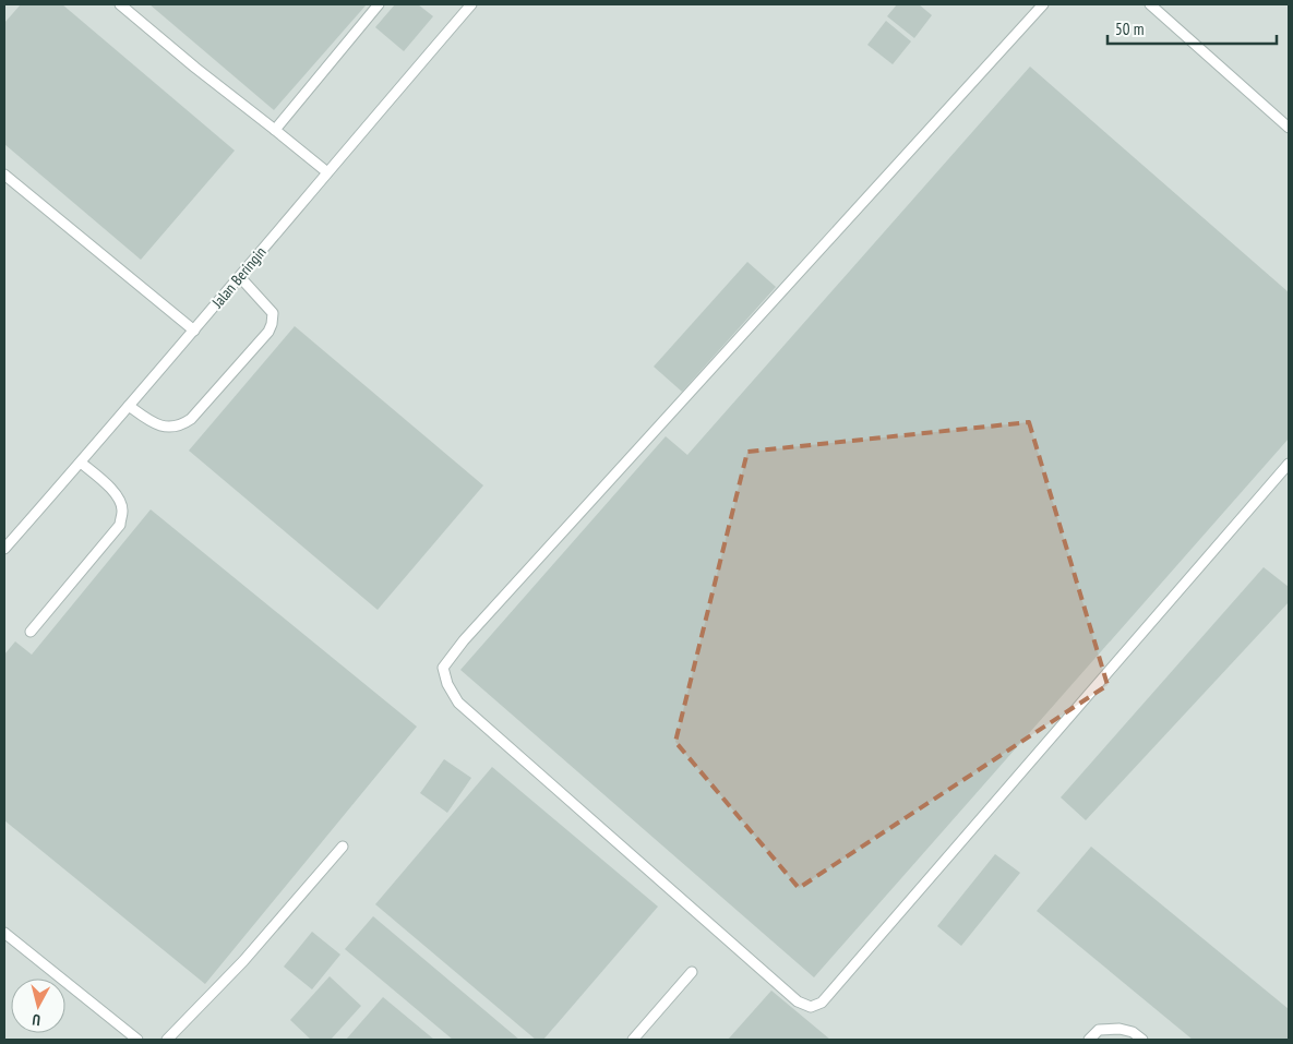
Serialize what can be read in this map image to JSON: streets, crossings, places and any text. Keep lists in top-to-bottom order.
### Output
{
  "streets": {
    "lane": ["Jalan Beringin"]
  },
  "scale_bar": "50 m",
  "north": "bottom"
}
